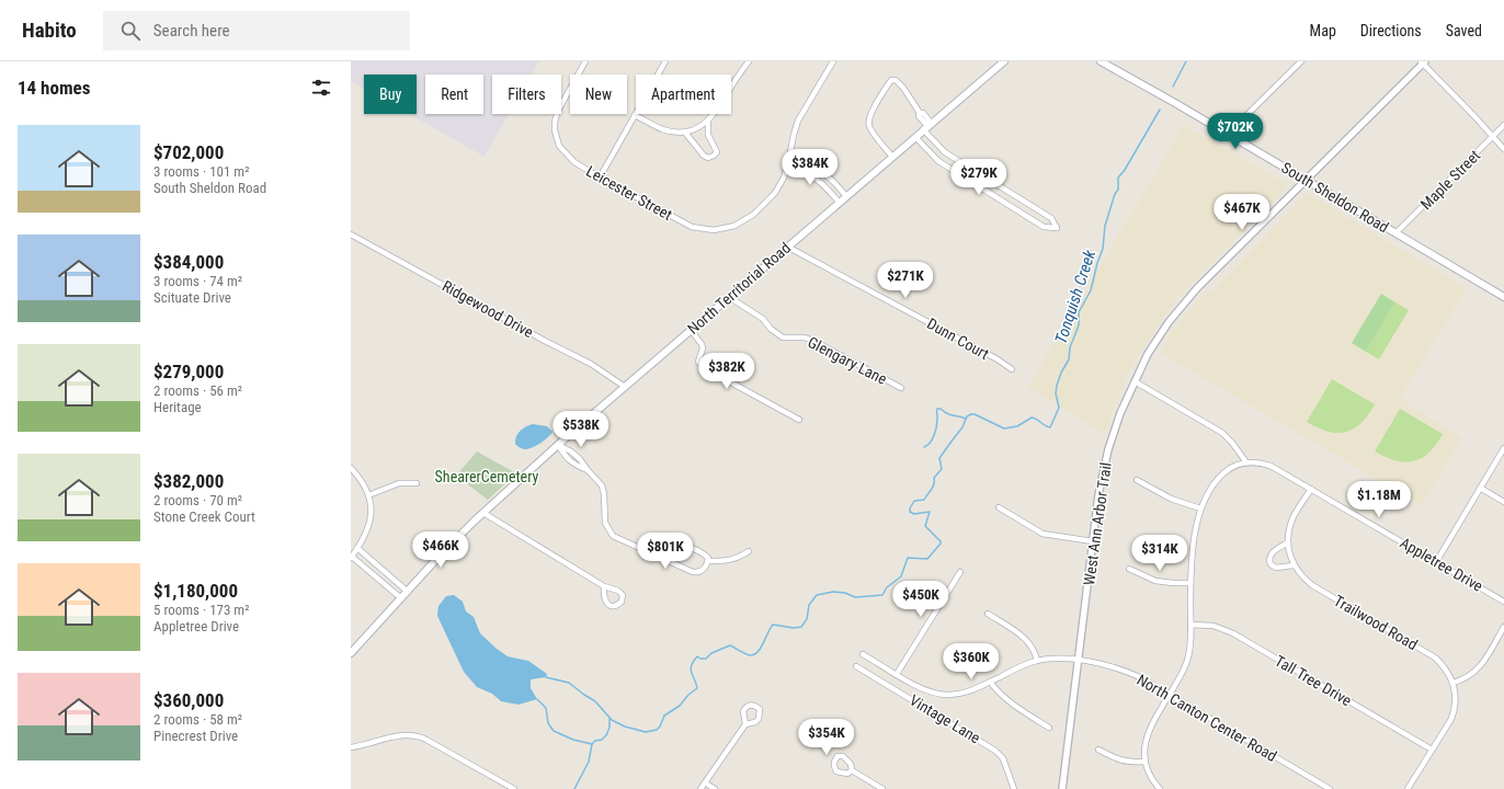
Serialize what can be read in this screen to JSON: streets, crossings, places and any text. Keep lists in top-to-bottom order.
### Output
{
  "streets": {
    "main road": ["South Sheldon Road", "North Territorial Road"],
    "street": [
      "Maple Street",
      "Leicester Street",
      "Ridgewood Drive",
      "Dunn Court",
      "Glengary Lane",
      "West Ann Arbor Trail",
      "Appletree Drive",
      "Trailwood Road",
      "Tall Tree Drive",
      "North Canton Center Road",
      "Vintage Lane"
    ]
  },
  "crossings": [
    ["Maple Street", "South Sheldon Road"],
    ["South Sheldon Road", "West Ann Arbor Trail"],
    ["North Territorial Road", "Ridgewood Drive"],
    ["North Territorial Road", "Dunn Court"],
    ["North Territorial Road", "Glengary Lane"],
    ["West Ann Arbor Trail", "North Canton Center Road"],
    ["Appletree Drive", "Trailwood Road"]
  ],
  "water": ["Tonquish Creek"],
  "parks": ["ShearerCemetery"],
  "page": {
    "header": "Habito",
    "search": "Search here",
    "nav": ["Map", "Directions", "Saved"],
    "heading": "14 homes",
    "chip": [
      "Buy",
      "Rent",
      "Filters",
      "New",
      "Apartment"
    ],
    "price": [
      "$702K",
      "$384K",
      "$279K",
      "$467K",
      "$271K",
      "$382K",
      "$538K",
      "$1.18M",
      "$466K",
      "$801K",
      "$314K",
      "$450K",
      "$360K",
      "$354K"
    ],
    "list": [
      {
        "name": "$702,000",
        "note": "3 rooms · 101 m² · South Sheldon Road"
      },
      {
        "name": "$384,000",
        "note": "3 rooms · 74 m² · Scituate Drive"
      },
      {
        "name": "$279,000",
        "note": "2 rooms · 56 m² · Heritage"
      },
      {
        "name": "$382,000",
        "note": "2 rooms · 70 m² · Stone Creek Court"
      },
      {
        "name": "$1,180,000",
        "note": "5 rooms · 173 m² · Appletree Drive"
      },
      {
        "name": "$360,000",
        "note": "2 rooms · 58 m² · Pinecrest Drive"
      }
    ]
  }
}
